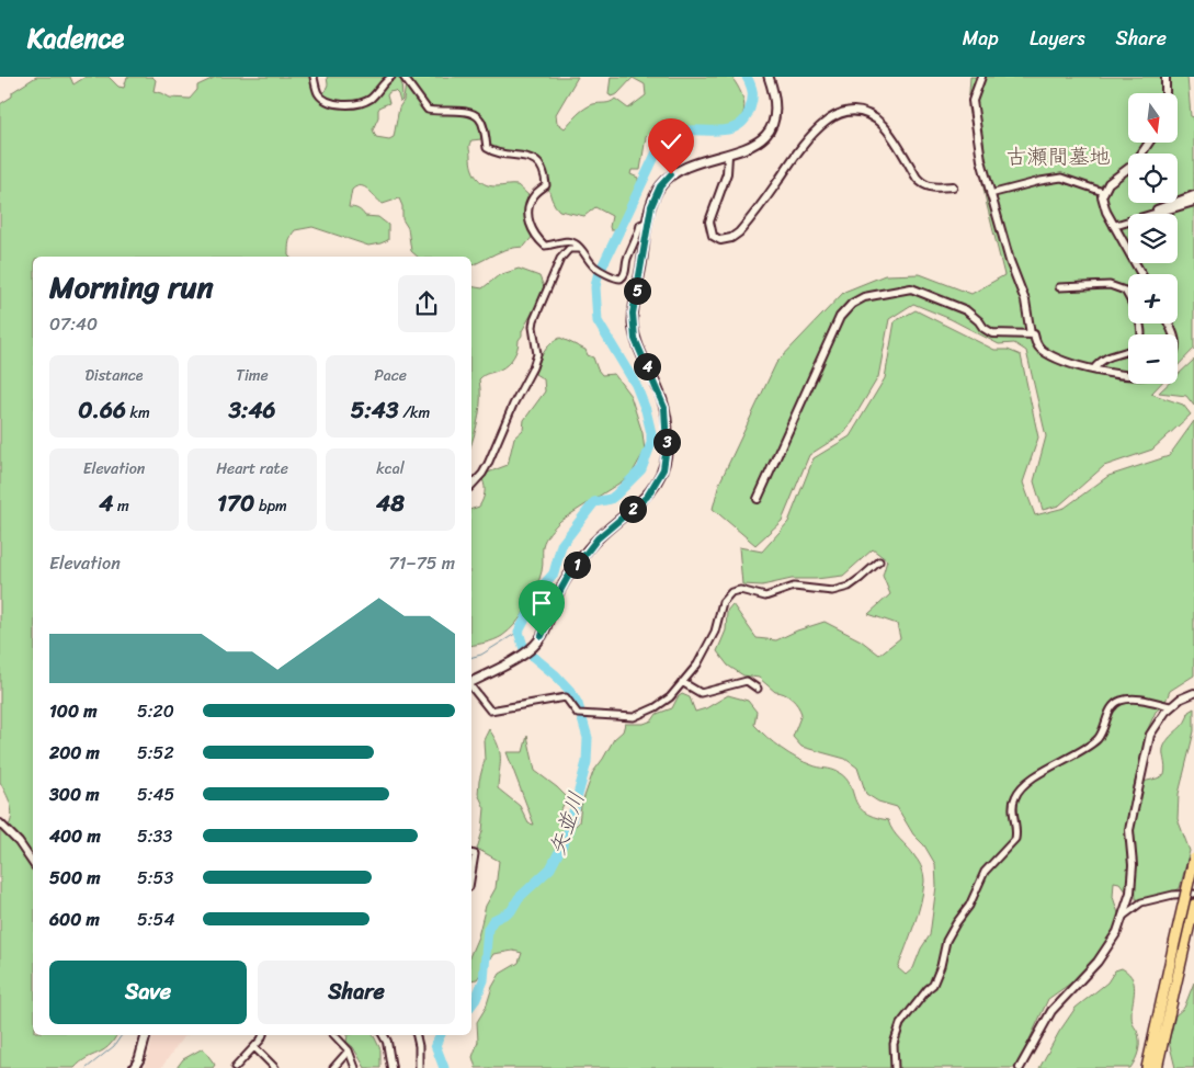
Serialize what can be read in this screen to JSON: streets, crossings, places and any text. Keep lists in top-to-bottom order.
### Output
{
  "water": ["矢並川"],
  "parks": ["古瀬間墓地"],
  "north": "bottom",
  "page": {
    "header": "Kadence",
    "nav": ["Map", "Layers", "Share"],
    "map_buttons": ["+", "−"],
    "heading": ["Morning run", "07:40"],
    "pins": [
      "5",
      "4",
      "3",
      "2",
      "1"
    ],
    "stats": [
      ["Distance", "0.66 km"],
      ["Time", "3:46"],
      ["Pace", "5:43 /km"],
      ["Elevation", "4 m"],
      ["Heart rate", "170 bpm"],
      ["kcal", "48"]
    ],
    "chart": ["Elevation", "71–75 m"],
    "list": [
      {
        "name": "100 m",
        "note": "5:20"
      },
      {
        "name": "200 m",
        "note": "5:52"
      },
      {
        "name": "300 m",
        "note": "5:45"
      },
      {
        "name": "400 m",
        "note": "5:33"
      },
      {
        "name": "500 m",
        "note": "5:53"
      },
      {
        "name": "600 m",
        "note": "5:54"
      }
    ],
    "buttons": ["Save", "Share"]
  }
}
